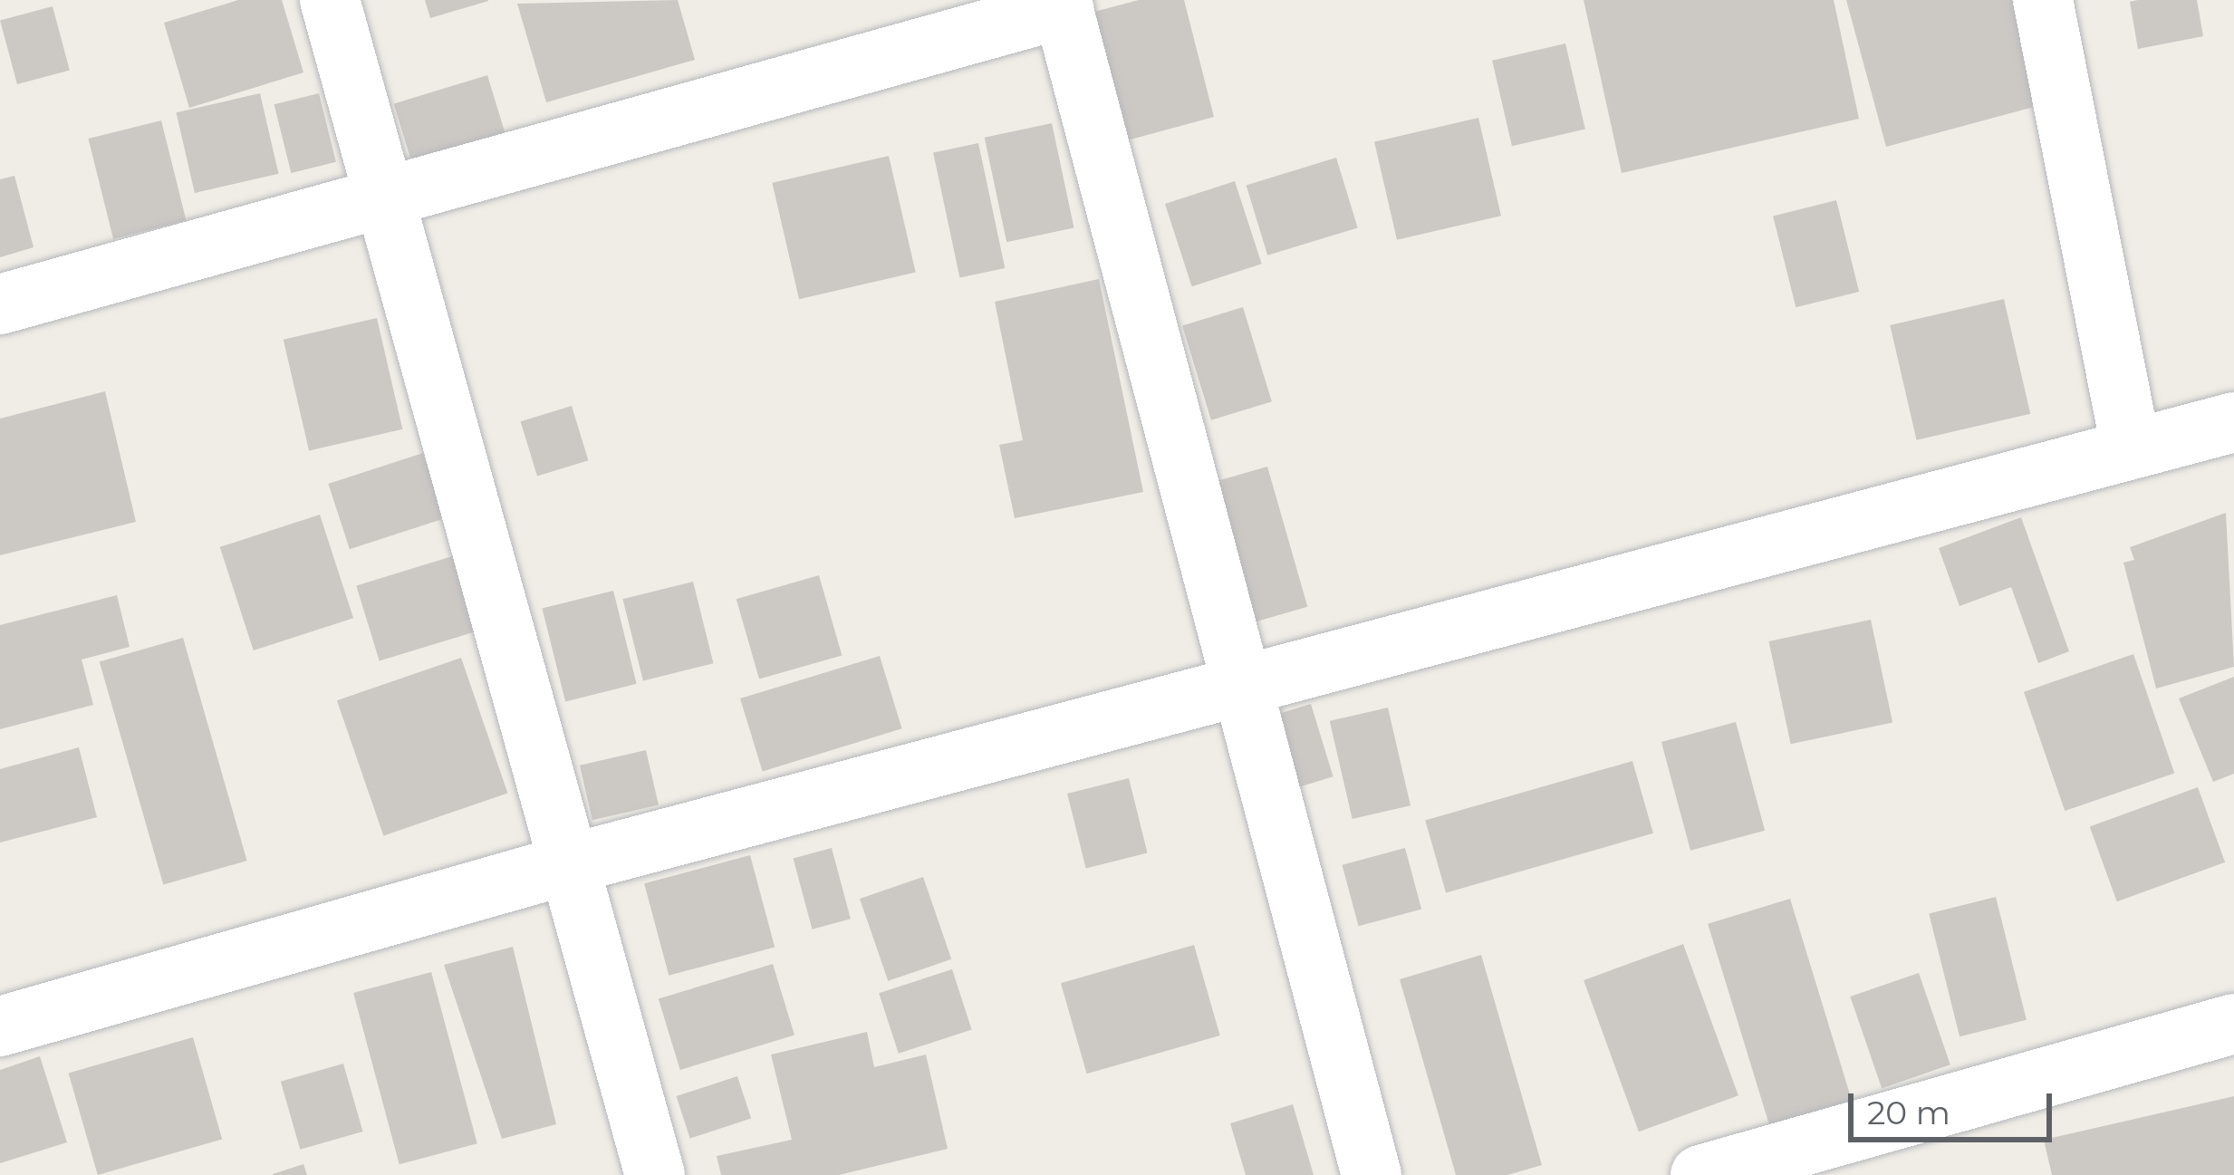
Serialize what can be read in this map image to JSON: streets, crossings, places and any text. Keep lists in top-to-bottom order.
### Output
{
  "scale_bar": "20 m"
}
